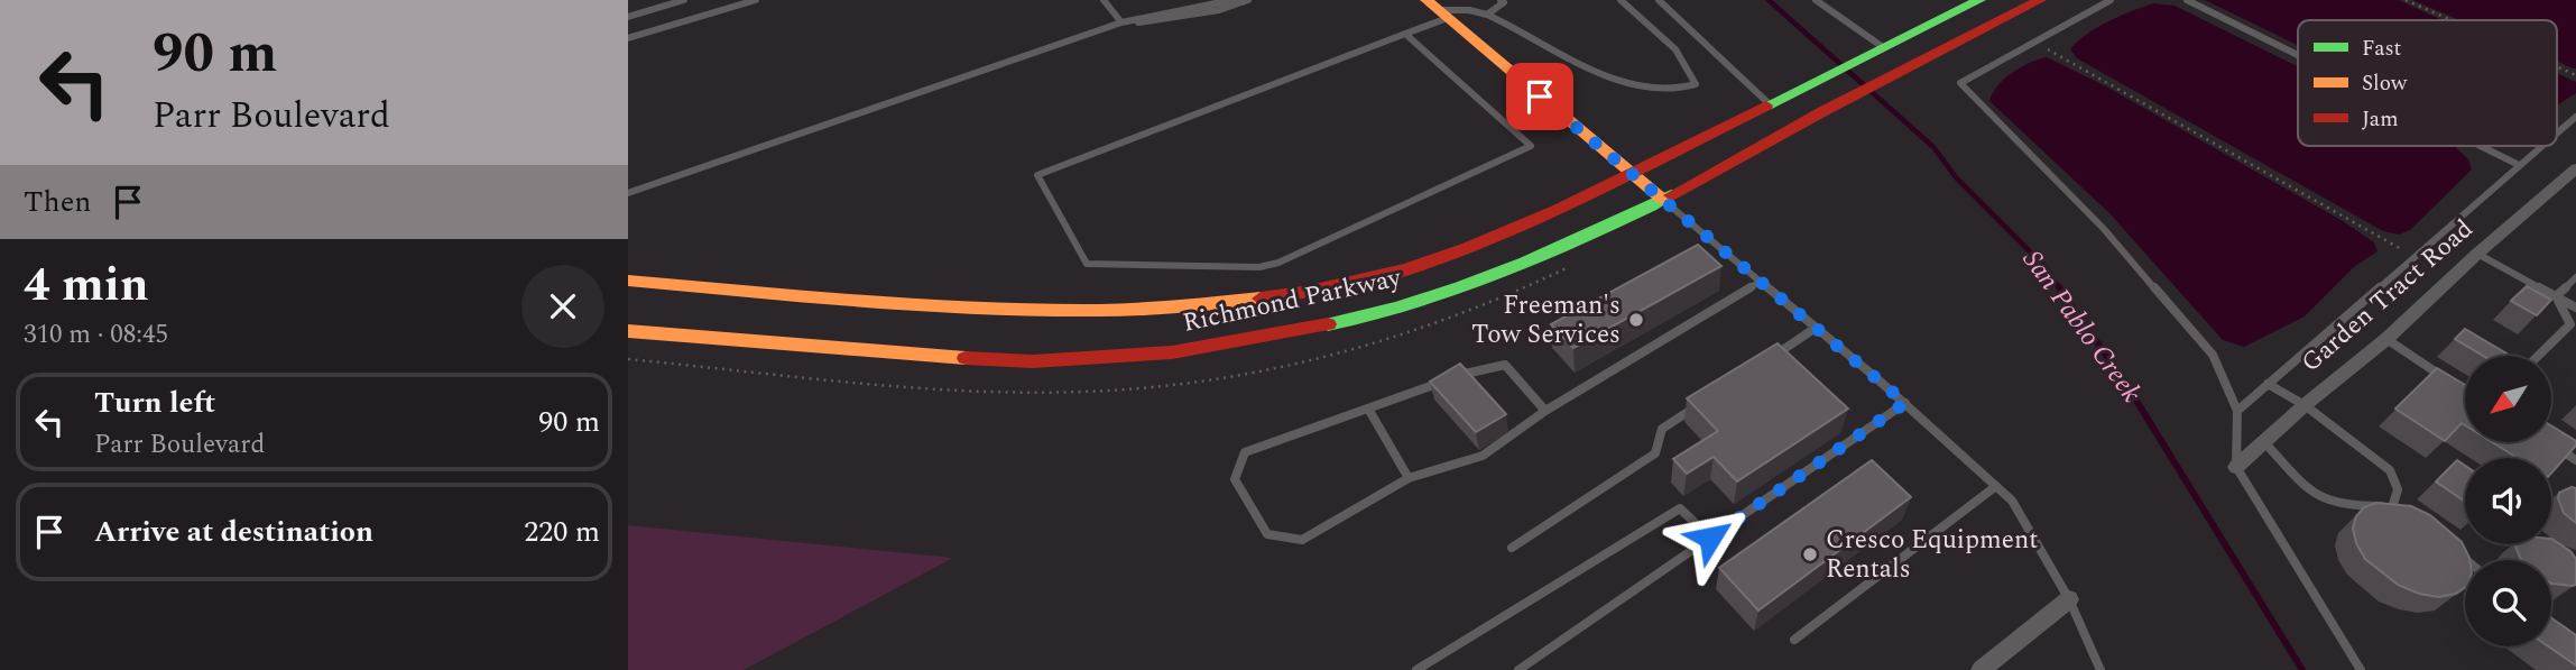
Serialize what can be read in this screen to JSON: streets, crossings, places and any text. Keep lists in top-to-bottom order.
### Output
{
  "streets": {
    "main road": ["Richmond Parkway"],
    "street": ["Garden Tract Road"]
  },
  "water": ["San Pablo Creek"],
  "places": ["Freeman's Tow Services", "Cresco Equipment Rentals"],
  "legend": ["Fast", "Slow", "Jam"],
  "north": "bottom left",
  "page": {
    "turn": ["90 m", "Parr Boulevard"],
    "then": "Then",
    "heading": ["4 min", "310 m · 08:45"],
    "list": [
      {
        "name": "Turn left",
        "note": "Parr Boulevard",
        "value": "90 m"
      },
      {
        "name": "Arrive at destination",
        "value": "220 m"
      }
    ]
  }
}
